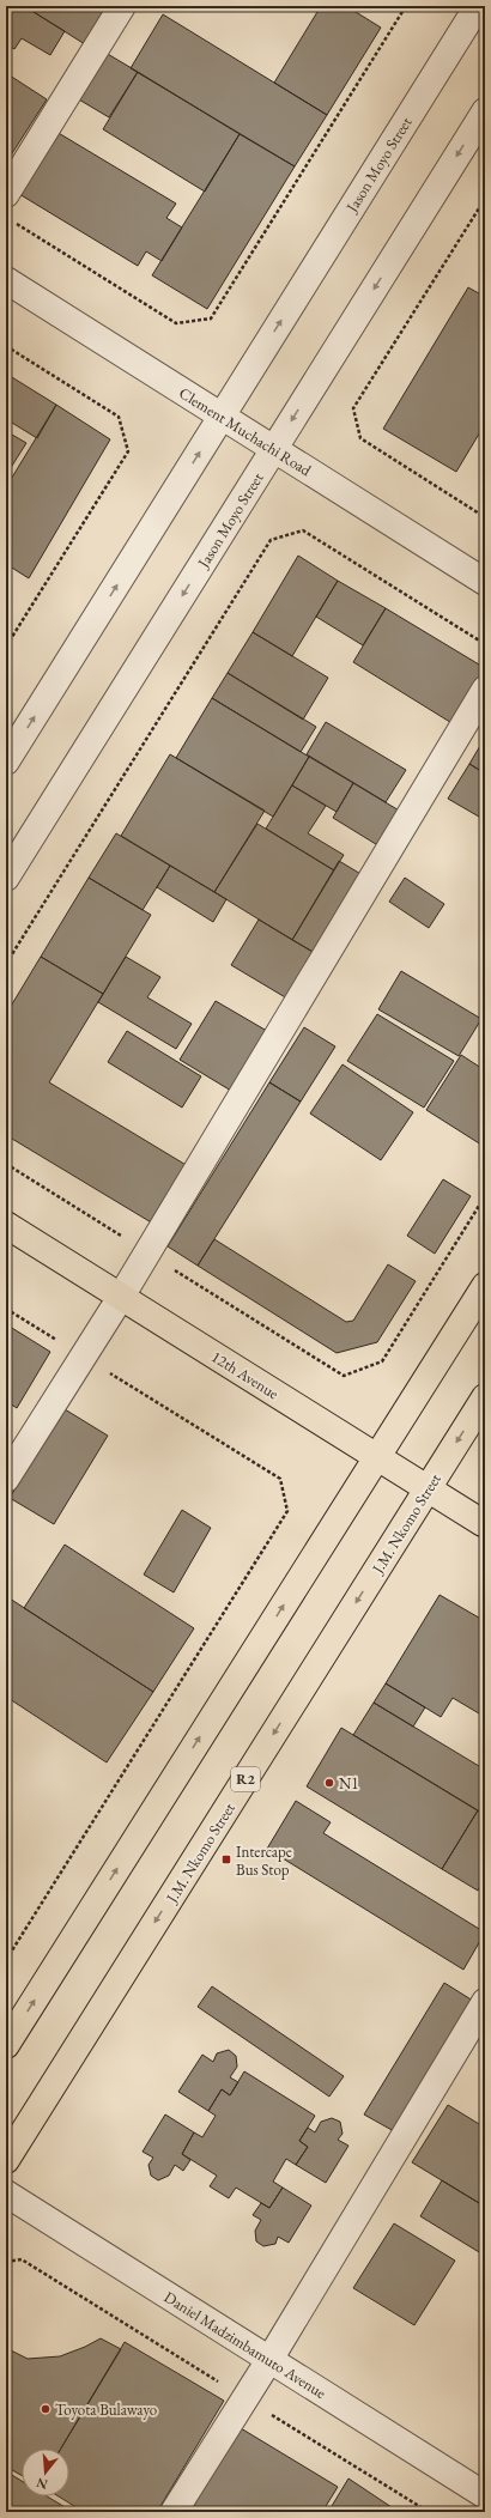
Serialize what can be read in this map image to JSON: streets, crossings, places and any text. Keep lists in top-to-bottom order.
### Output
{
  "streets": {
    "main road": ["12th Avenue", "J.M. Nkomo Street", "R2"],
    "street": ["Jason Moyo Street", "Clement Muchachi Road", "Daniel Madzimbamuto Avenue"]
  },
  "crossings": [
    ["Jason Moyo Street", "Clement Muchachi Road"],
    ["12th Avenue", "J.M. Nkomo Street"]
  ],
  "places": {
    "other": ["N1", "Toyota Bulawayo"],
    "transit": ["Intercape Bus Stop"]
  },
  "north": "bottom"
}
